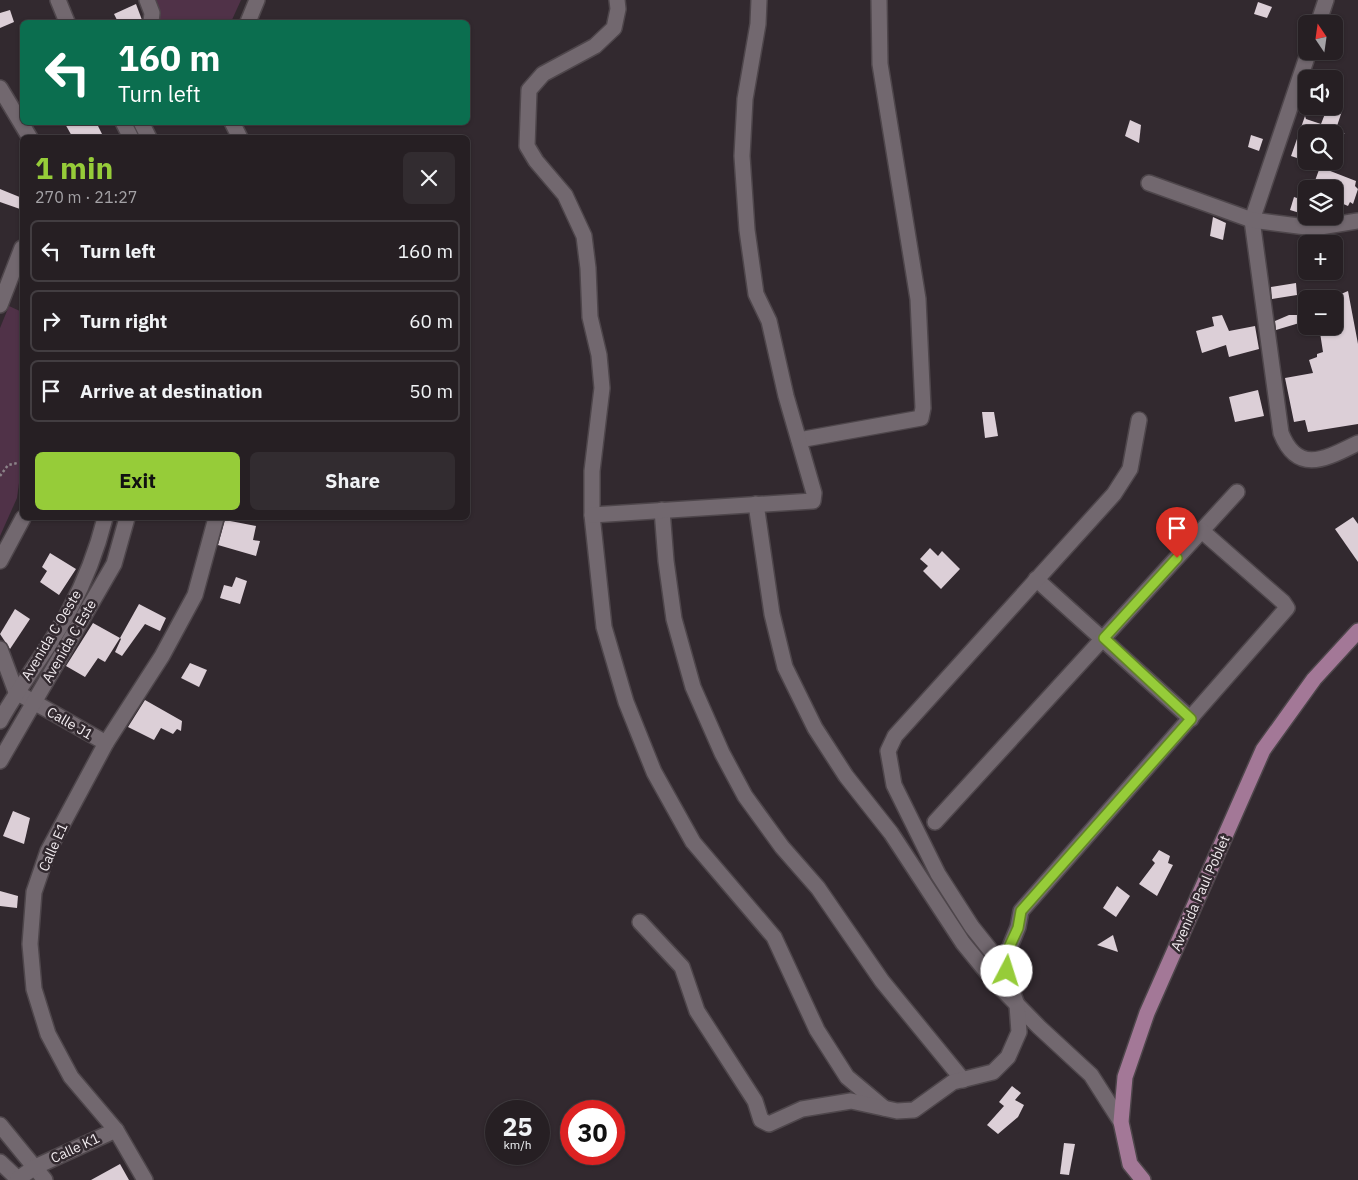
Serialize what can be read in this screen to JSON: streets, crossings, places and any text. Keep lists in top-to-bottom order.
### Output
{
  "streets": {
    "main road": ["Avenida Paul Poblet"],
    "street": [
      "Avenida C Oeste",
      "Avenida C Este",
      "Calle J1",
      "Calle E1",
      "Calle K1"
    ]
  },
  "crossings": [
    ["Avenida C Oeste", "Calle J1"],
    ["Avenida C Este", "Calle J1"],
    ["Calle J1", "Calle E1"],
    ["Calle E1", "Calle K1"]
  ],
  "north": "top",
  "page": {
    "map_buttons": ["+", "−"],
    "turn": ["160 m", "Turn left"],
    "heading": ["1 min", "270 m · 21:27"],
    "list": [
      {
        "name": "Turn left",
        "value": "160 m"
      },
      {
        "name": "Turn right",
        "value": "60 m"
      },
      {
        "name": "Arrive at destination",
        "value": "50 m"
      }
    ],
    "buttons": ["Exit", "Share"],
    "speed": "25 km/h",
    "limit": "30"
  }
}
